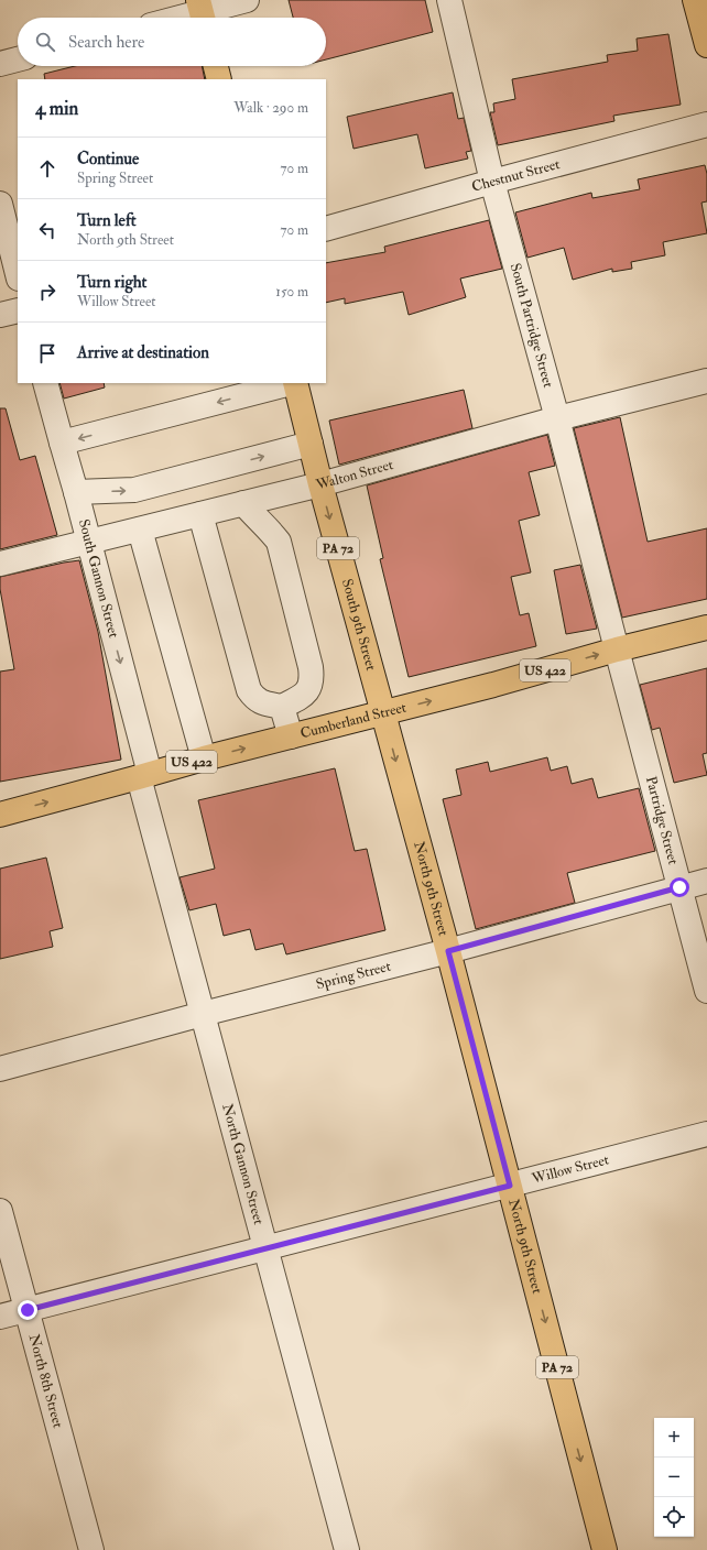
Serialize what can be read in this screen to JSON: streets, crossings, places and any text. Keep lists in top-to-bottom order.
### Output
{
  "streets": {
    "main road": [
      "PA 72",
      "South 9th Street",
      "US 422",
      "Cumberland Street",
      "North 9th Street"
    ],
    "street": [
      "Chestnut Street",
      "South Partridge Street",
      "Walton Street",
      "South Gannon Street",
      "Partridge Street",
      "Spring Street",
      "North Gannon Street",
      "Willow Street",
      "North 8th Street"
    ]
  },
  "crossings": [
    ["Chestnut Street", "South Partridge Street"],
    ["South Partridge Street", "Walton Street"],
    ["South Partridge Street", "Cumberland Street"],
    ["South Partridge Street", "Partridge Street"],
    ["Walton Street", "South Gannon Street"],
    ["Walton Street", "South 9th Street"],
    ["South Gannon Street", "Cumberland Street"],
    ["South Gannon Street", "North Gannon Street"],
    ["South 9th Street", "Cumberland Street"],
    ["South 9th Street", "North 9th Street"],
    ["Cumberland Street", "Partridge Street"],
    ["Cumberland Street", "North 9th Street"],
    ["Cumberland Street", "North Gannon Street"],
    ["Partridge Street", "Spring Street"],
    ["North 9th Street", "Spring Street"],
    ["North 9th Street", "Willow Street"],
    ["Spring Street", "North Gannon Street"],
    ["North Gannon Street", "Willow Street"],
    ["Willow Street", "North 8th Street"]
  ],
  "one_way": ["South 9th Street", "Cumberland Street", "North 9th Street"],
  "page": {
    "search": "Search here",
    "heading": ["4 min", "Walk · 290 m"],
    "list": [
      ["Continue", "Spring Street", "70 m"],
      ["Turn left", "North 9th Street", "70 m"],
      ["Turn right", "Willow Street", "150 m"],
      "Arrive at destination"
    ],
    "map_buttons": ["+", "−"]
  }
}
